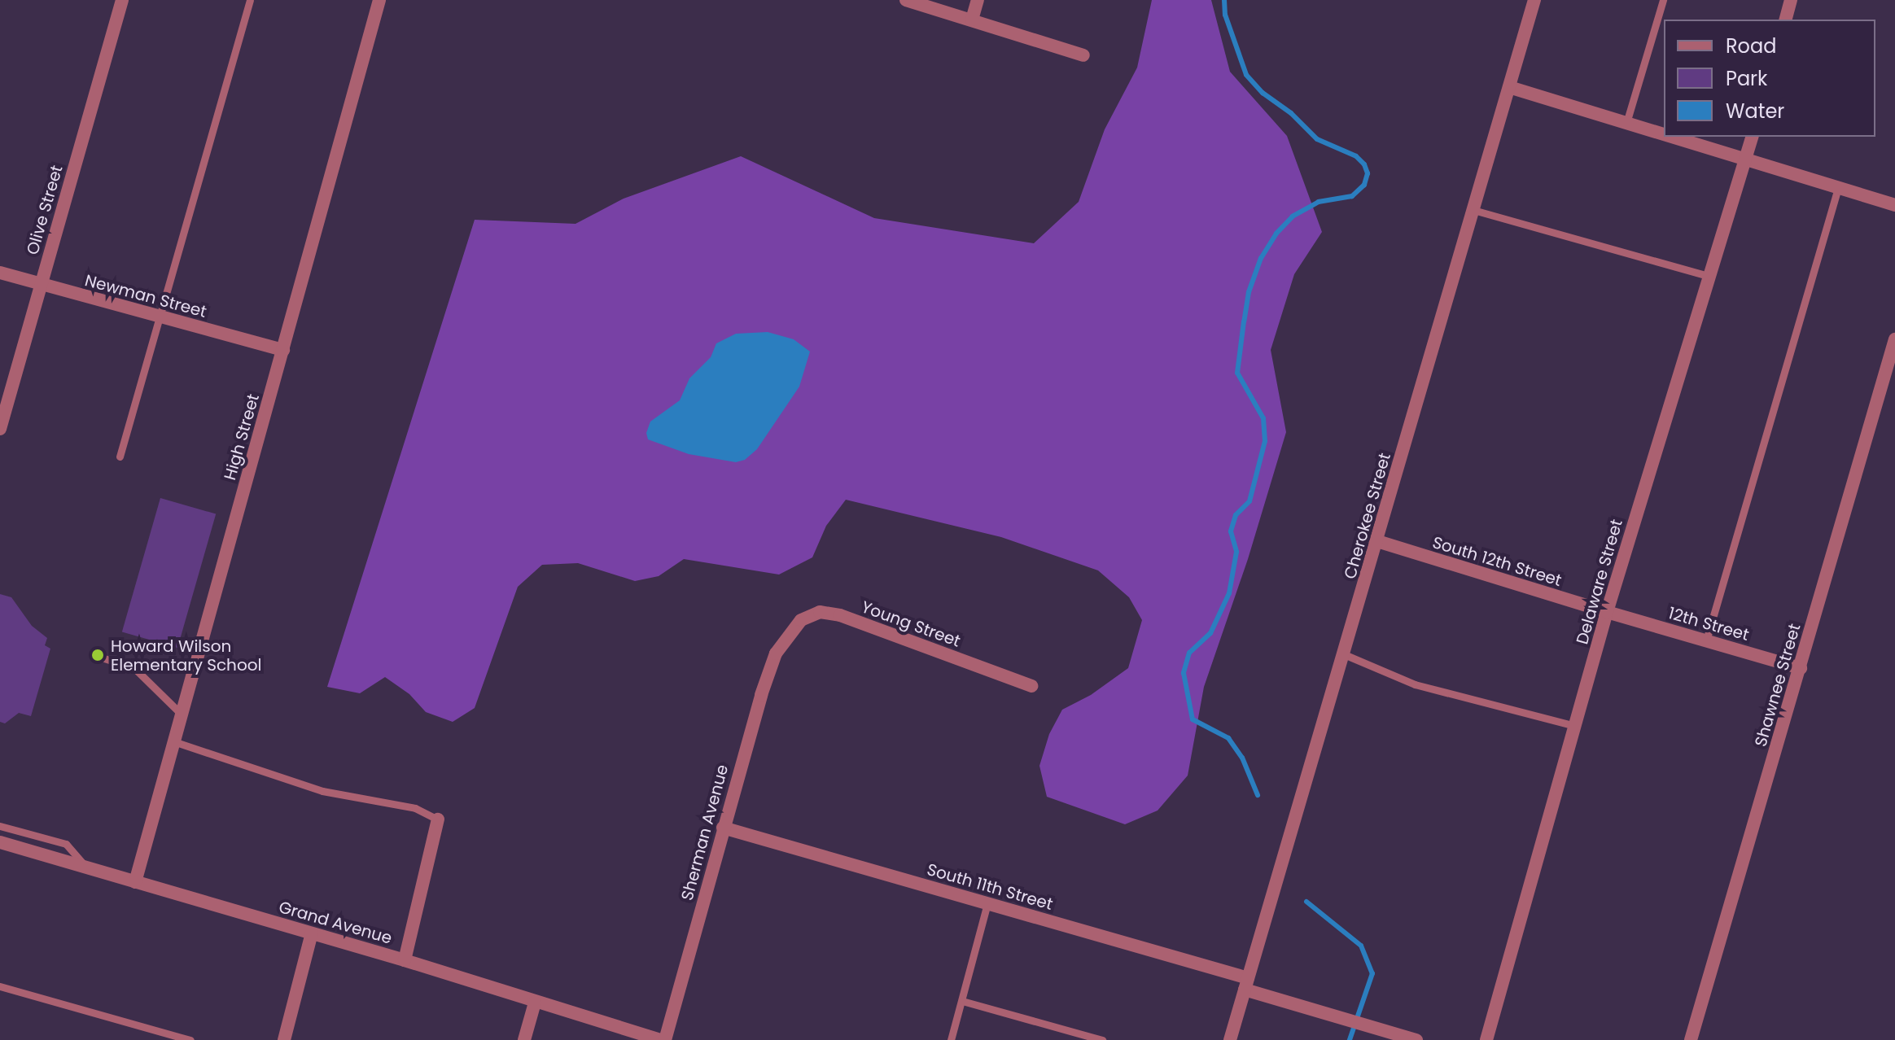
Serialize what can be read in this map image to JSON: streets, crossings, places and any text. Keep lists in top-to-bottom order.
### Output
{
  "streets": {
    "street": [
      "Olive Street",
      "Newman Street",
      "High Street",
      "Cherokee Street",
      "South 12th Street",
      "Delaware Street",
      "Young Street",
      "12th Street",
      "Shawnee Street",
      "Sherman Avenue",
      "South 11th Street",
      "Grand Avenue"
    ]
  },
  "crossings": [
    ["Olive Street", "Newman Street"],
    ["Newman Street", "High Street"],
    ["High Street", "Grand Avenue"],
    ["Cherokee Street", "South 12th Street"],
    ["Cherokee Street", "South 11th Street"],
    ["South 12th Street", "Delaware Street"],
    ["South 12th Street", "12th Street"],
    ["Delaware Street", "12th Street"],
    ["Young Street", "Sherman Avenue"],
    ["12th Street", "Shawnee Street"],
    ["Sherman Avenue", "South 11th Street"]
  ],
  "places": ["Howard Wilson Elementary School"],
  "legend": ["Road", "Park", "Water"]
}
